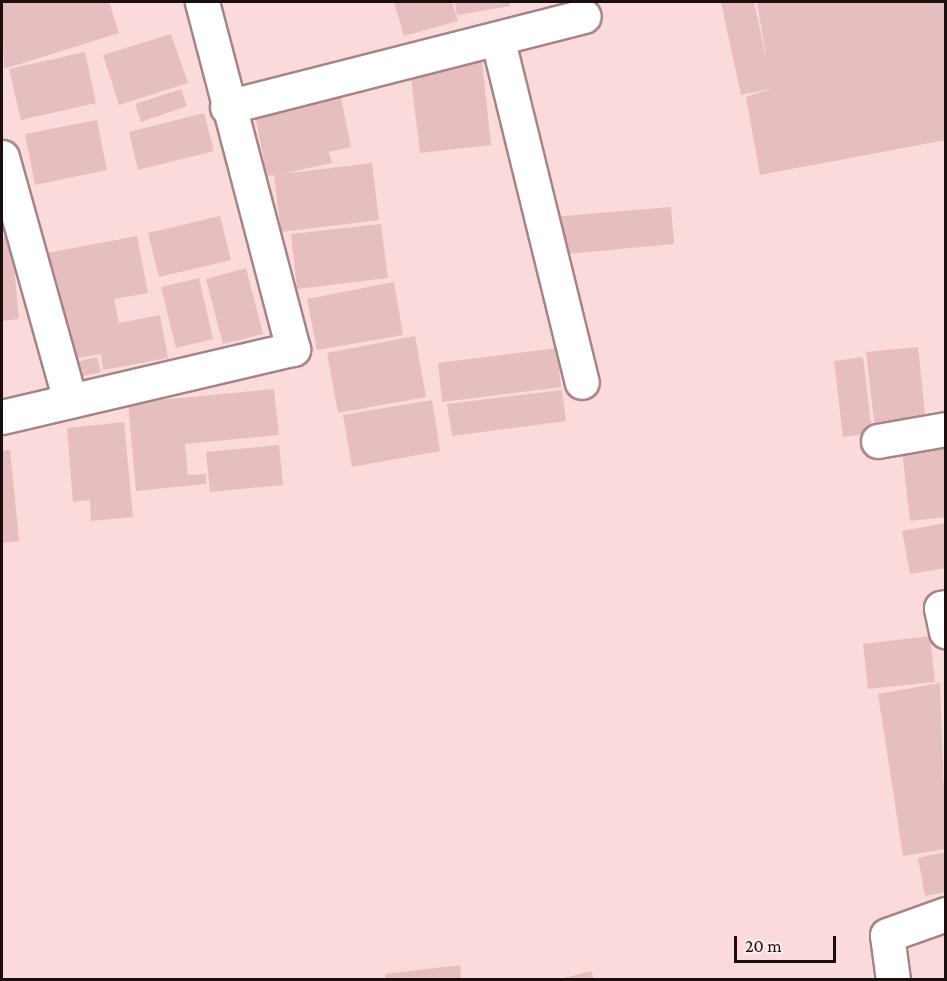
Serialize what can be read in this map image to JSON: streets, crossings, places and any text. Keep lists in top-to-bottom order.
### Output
{
  "scale_bar": "20 m"
}
